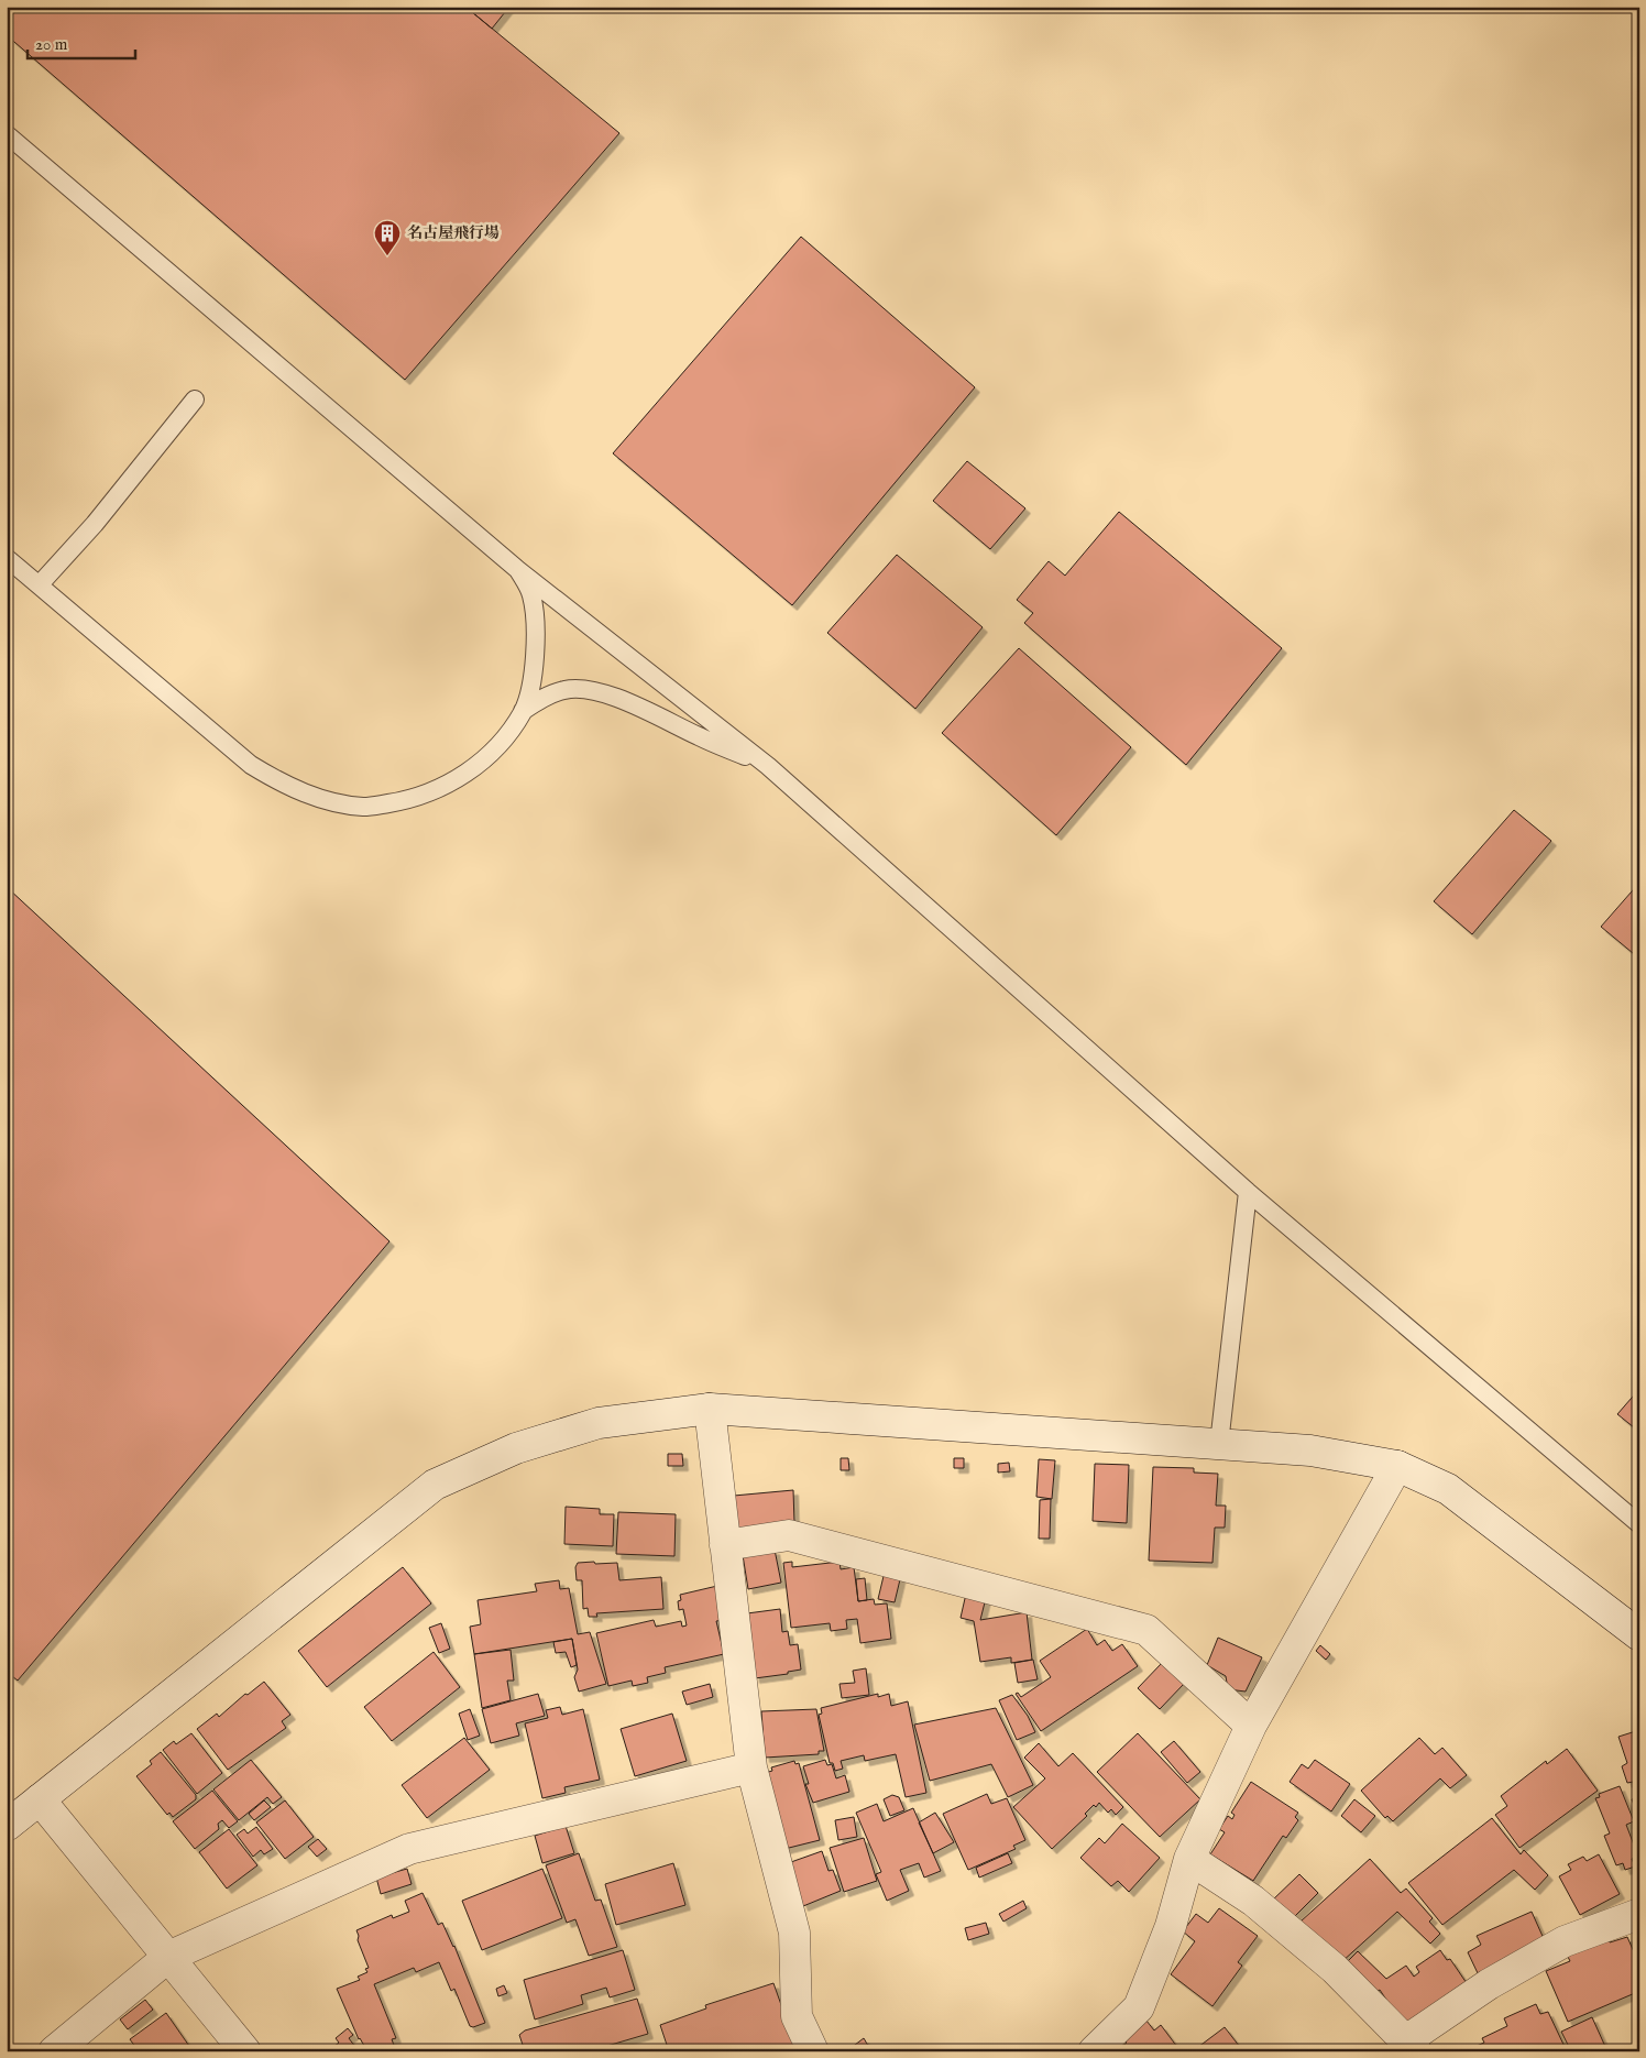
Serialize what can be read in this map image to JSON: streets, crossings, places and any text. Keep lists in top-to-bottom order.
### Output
{
  "places": {
    "building": ["名古屋飛行場"]
  },
  "scale_bar": "20 m"
}
